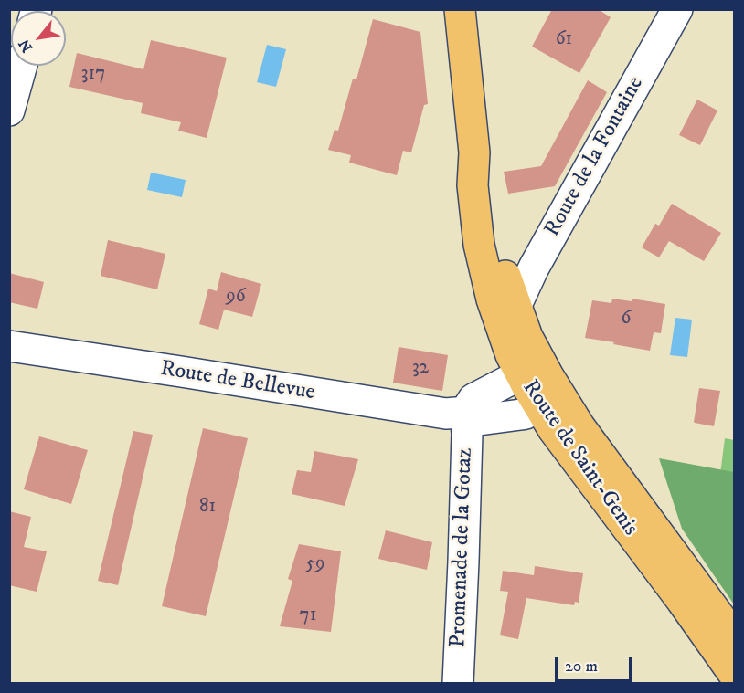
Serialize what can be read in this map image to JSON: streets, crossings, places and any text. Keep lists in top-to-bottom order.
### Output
{
  "streets": {
    "main road": ["Route de Saint-Genis"],
    "street": ["Route de la Fontaine", "Route de Bellevue", "Promenade de la Gotaz"]
  },
  "crossings": [
    ["Route de la Fontaine", "Route de Saint-Genis"],
    ["Route de Bellevue", "Promenade de la Gotaz"]
  ],
  "house_numbers": [
    "61",
    "317",
    "96",
    "6",
    "32",
    "81",
    "59",
    "71"
  ],
  "scale_bar": "20 m",
  "north": "bottom left"
}
